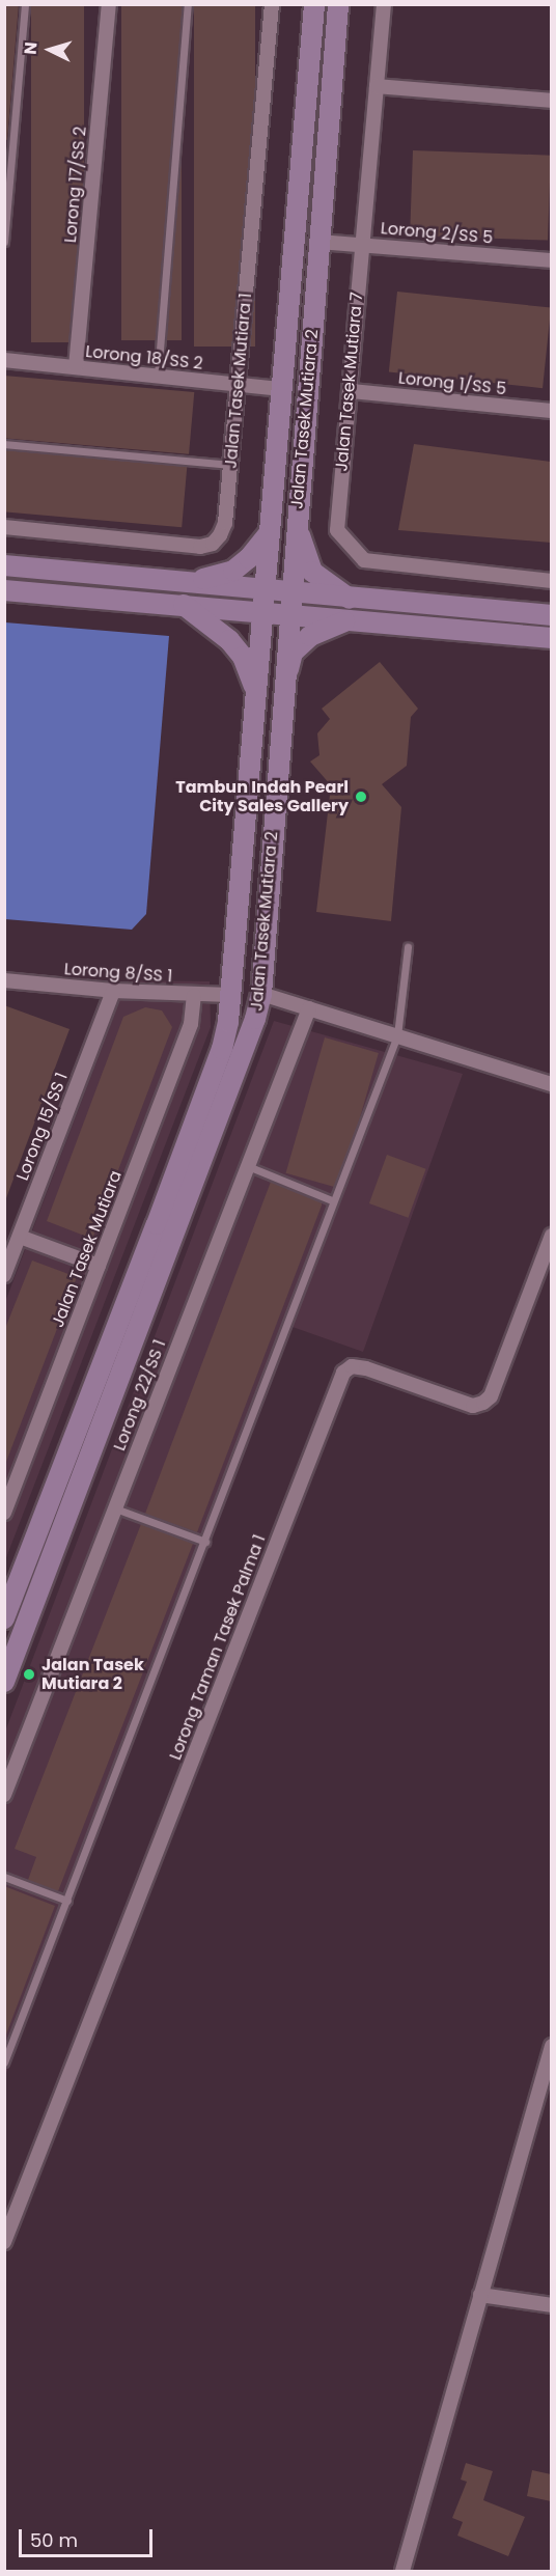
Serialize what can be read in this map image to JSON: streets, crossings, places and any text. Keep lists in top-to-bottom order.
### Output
{
  "streets": {
    "street": [
      "Lorong 17/SS 2",
      "Lorong 2/SS 5",
      "Lorong 18/SS 2",
      "Jalan Tasek Mutiara 1",
      "Jalan Tasek Mutiara 7",
      "Lorong 1/SS 5",
      "Jalan Tasek Mutiara 2",
      "Lorong 8/SS 1",
      "Lorong 15/SS 1",
      "Jalan Tasek Mutiara",
      "Lorong 22/SS 1",
      "Lorong Taman Tasek Palma 1"
    ]
  },
  "crossings": [
    ["Lorong 17/SS 2", "Lorong 18/SS 2"],
    ["Lorong 2/SS 5", "Jalan Tasek Mutiara 7"],
    ["Lorong 2/SS 5", "Jalan Tasek Mutiara 2"],
    ["Lorong 18/SS 2", "Jalan Tasek Mutiara 1"],
    ["Lorong 18/SS 2", "Jalan Tasek Mutiara 2"],
    ["Jalan Tasek Mutiara 7", "Lorong 1/SS 5"],
    ["Jalan Tasek Mutiara 2", "Lorong 8/SS 1"],
    ["Lorong 8/SS 1", "Lorong 15/SS 1"],
    ["Lorong 8/SS 1", "Jalan Tasek Mutiara"]
  ],
  "places": ["Tambun Indah Pearl City Sales Gallery", "Jalan Tasek Mutiara 2"],
  "scale_bar": "50 m",
  "north": "left"
}
